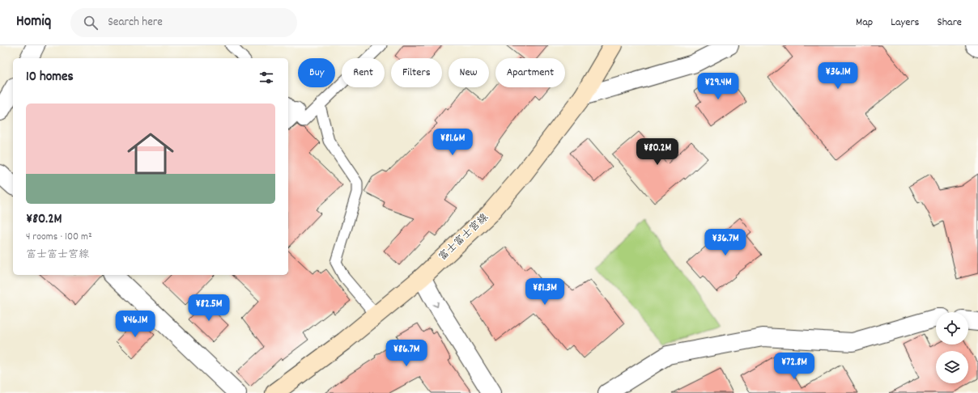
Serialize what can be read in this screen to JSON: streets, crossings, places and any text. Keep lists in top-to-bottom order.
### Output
{
  "streets": {
    "main road": ["富士富士宮線"]
  },
  "page": {
    "header": "Homiq",
    "search": "Search here",
    "nav": ["Map", "Layers", "Share"],
    "chip": [
      "Buy",
      "Rent",
      "Filters",
      "New",
      "Apartment"
    ],
    "heading": "10 homes",
    "price": [
      "¥36.1M",
      "¥29.4M",
      "¥81.6M",
      "¥80.2M",
      "¥36.7M",
      "¥81.3M",
      "¥82.5M",
      "¥46.1M",
      "¥86.7M",
      "¥72.8M"
    ],
    "list": [
      {
        "name": "¥80.2M",
        "note": "4 rooms · 100 m² · 富士富士宮線"
      }
    ]
  }
}
